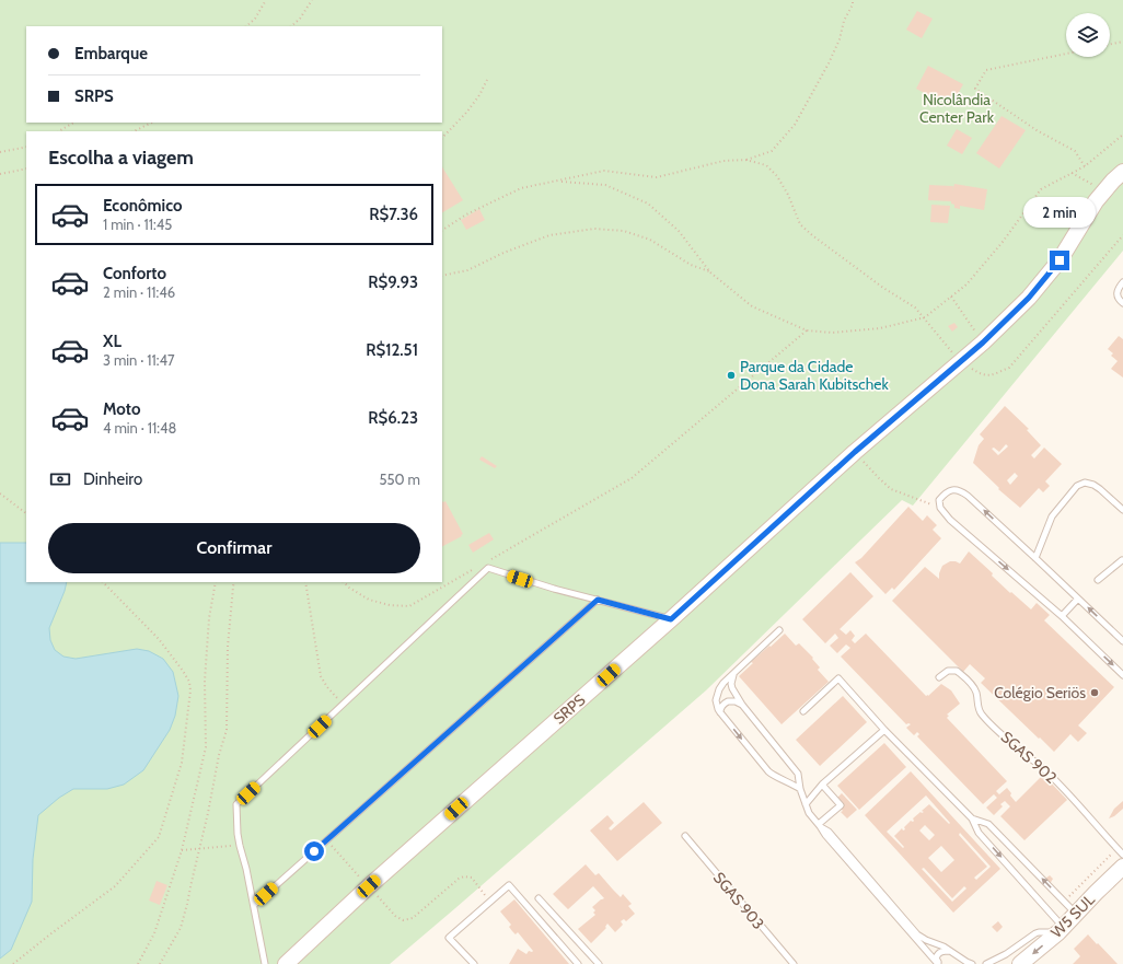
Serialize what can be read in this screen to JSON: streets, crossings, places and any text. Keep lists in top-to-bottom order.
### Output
{
  "streets": {
    "main road": ["SRPS", "W5 SUL"],
    "lane": ["SGAS 902", "SGAS 903"]
  },
  "one_way": ["W5 SUL"],
  "parks": ["Nicolândia Center Park"],
  "places": ["Parque da Cidade Dona Sarah Kubitschek", "Colégio Seriös"],
  "page": {
    "banner": ["Embarque", "SRPS"],
    "heading": "Escolha a viagem",
    "list": [
      {
        "name": "Econômico",
        "note": "1 min · 11:45",
        "value": "R$7.36"
      },
      {
        "name": "Conforto",
        "note": "2 min · 11:46",
        "value": "R$9.93"
      },
      {
        "name": "XL",
        "note": "3 min · 11:47",
        "value": "R$12.51"
      },
      {
        "name": "Moto",
        "note": "4 min · 11:48",
        "value": "R$6.23"
      }
    ],
    "bubble": "2 min",
    "pay": ["Dinheiro", "550 m"],
    "buttons": "Confirmar"
  }
}
